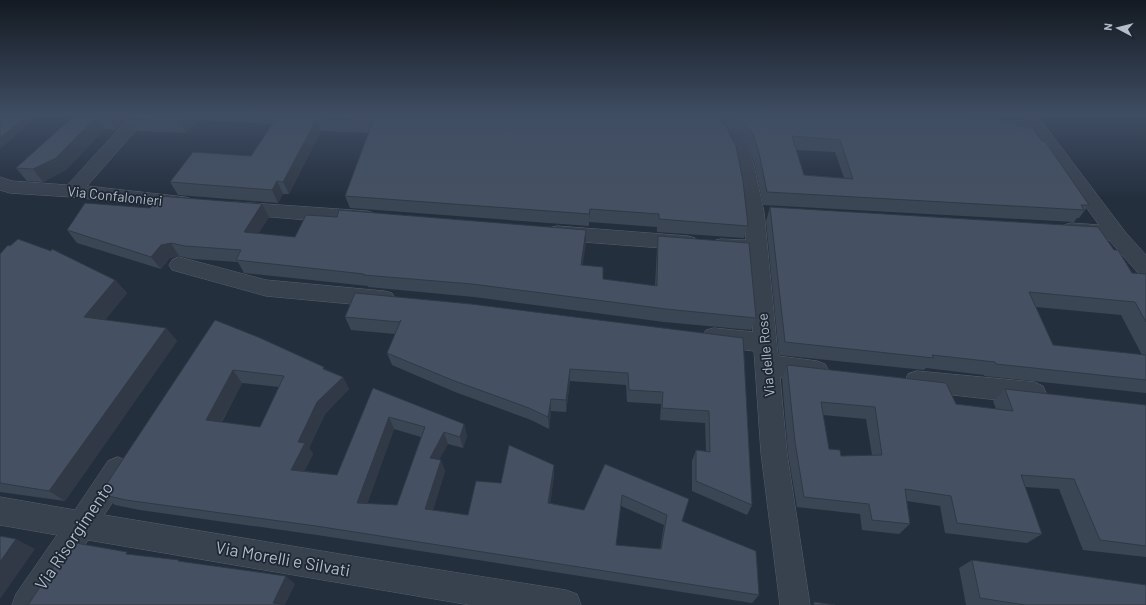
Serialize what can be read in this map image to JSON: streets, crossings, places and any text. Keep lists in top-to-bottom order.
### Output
{
  "streets": {
    "street": [
      "Via Confalonieri",
      "Via delle Rose",
      "Via Risorgimento",
      "Via Morelli e Silvati"
    ]
  },
  "crossings": [
    ["Via Risorgimento", "Via Morelli e Silvati"]
  ],
  "north": "left"
}
